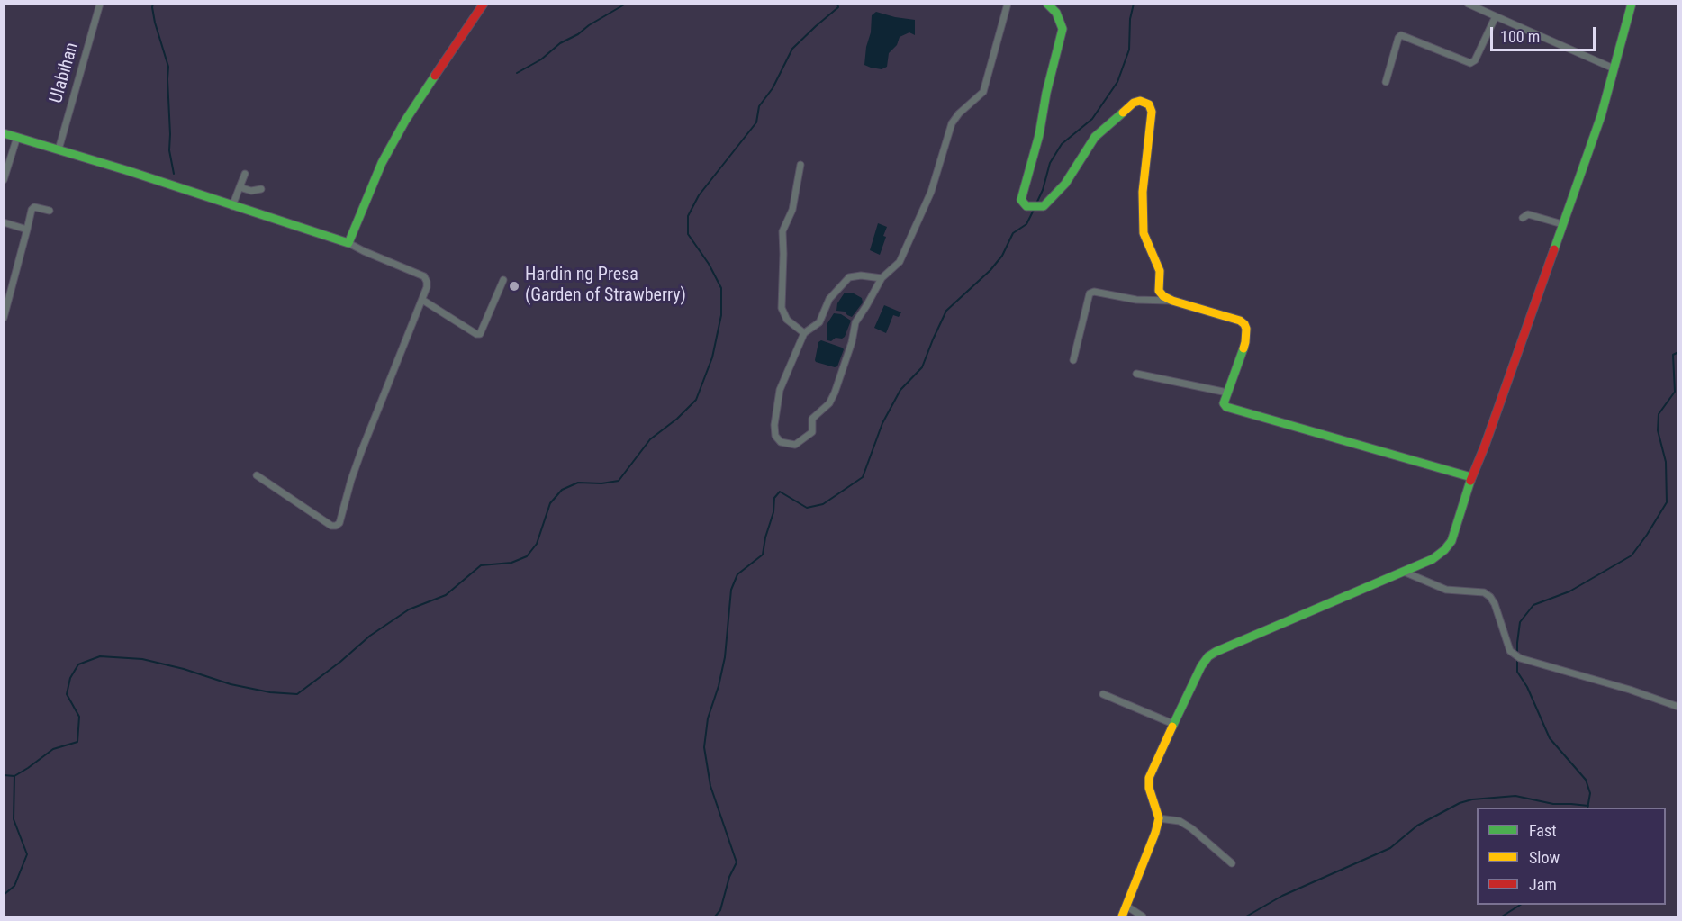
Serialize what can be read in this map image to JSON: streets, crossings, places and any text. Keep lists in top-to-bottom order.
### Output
{
  "streets": {
    "street": ["Ulabihan"]
  },
  "places": ["Hardin ng Presa (Garden of Strawberry)"],
  "legend": ["Fast", "Slow", "Jam"],
  "scale_bar": "100 m"
}
